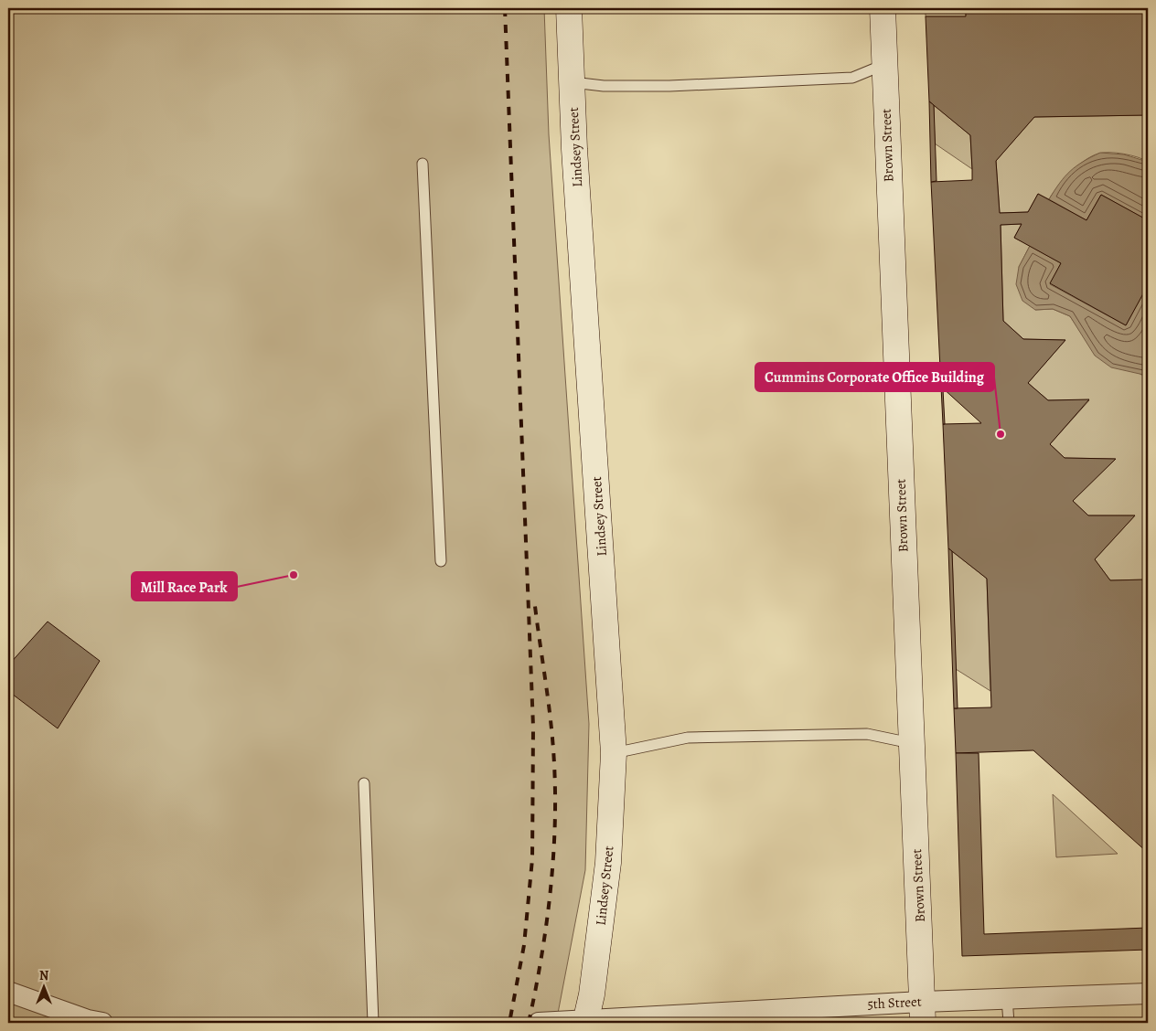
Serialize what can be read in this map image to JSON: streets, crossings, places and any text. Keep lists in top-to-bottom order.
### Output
{
  "streets": {
    "main road": ["Brown Street", "Lindsey Street"],
    "street": ["5th Street"]
  },
  "crossings": [
    ["Brown Street", "5th Street"],
    ["Lindsey Street", "5th Street"]
  ],
  "places": ["Cummins Corporate Office Building", "Mill Race Park"],
  "north": "top"
}
